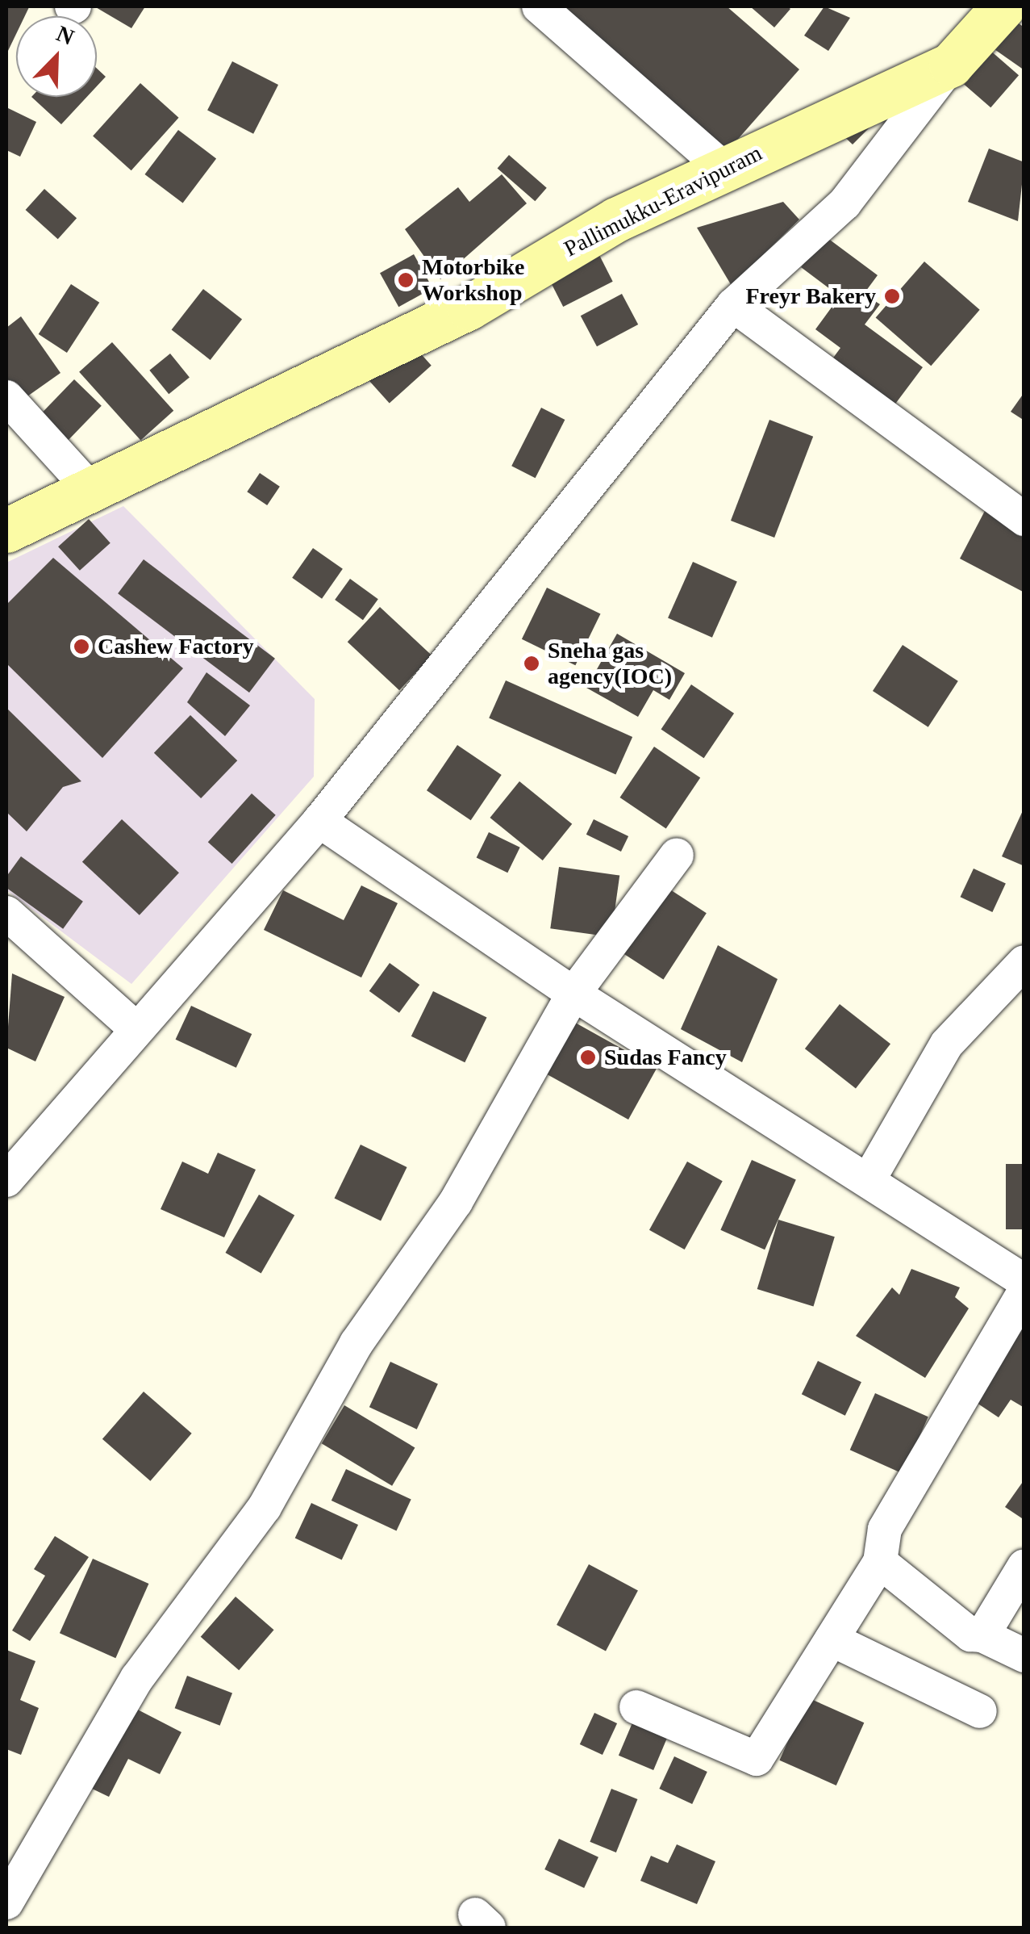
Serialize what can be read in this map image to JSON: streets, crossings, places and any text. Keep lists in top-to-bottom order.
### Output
{
  "streets": {
    "main road": ["Pallimukku-Eravipuram"]
  },
  "places": [
    "Motorbike Workshop",
    "Freyr Bakery",
    "Cashew Factory",
    "Sneha gas agency(IOC)",
    "Sudas Fancy"
  ],
  "north": "top right"
}
